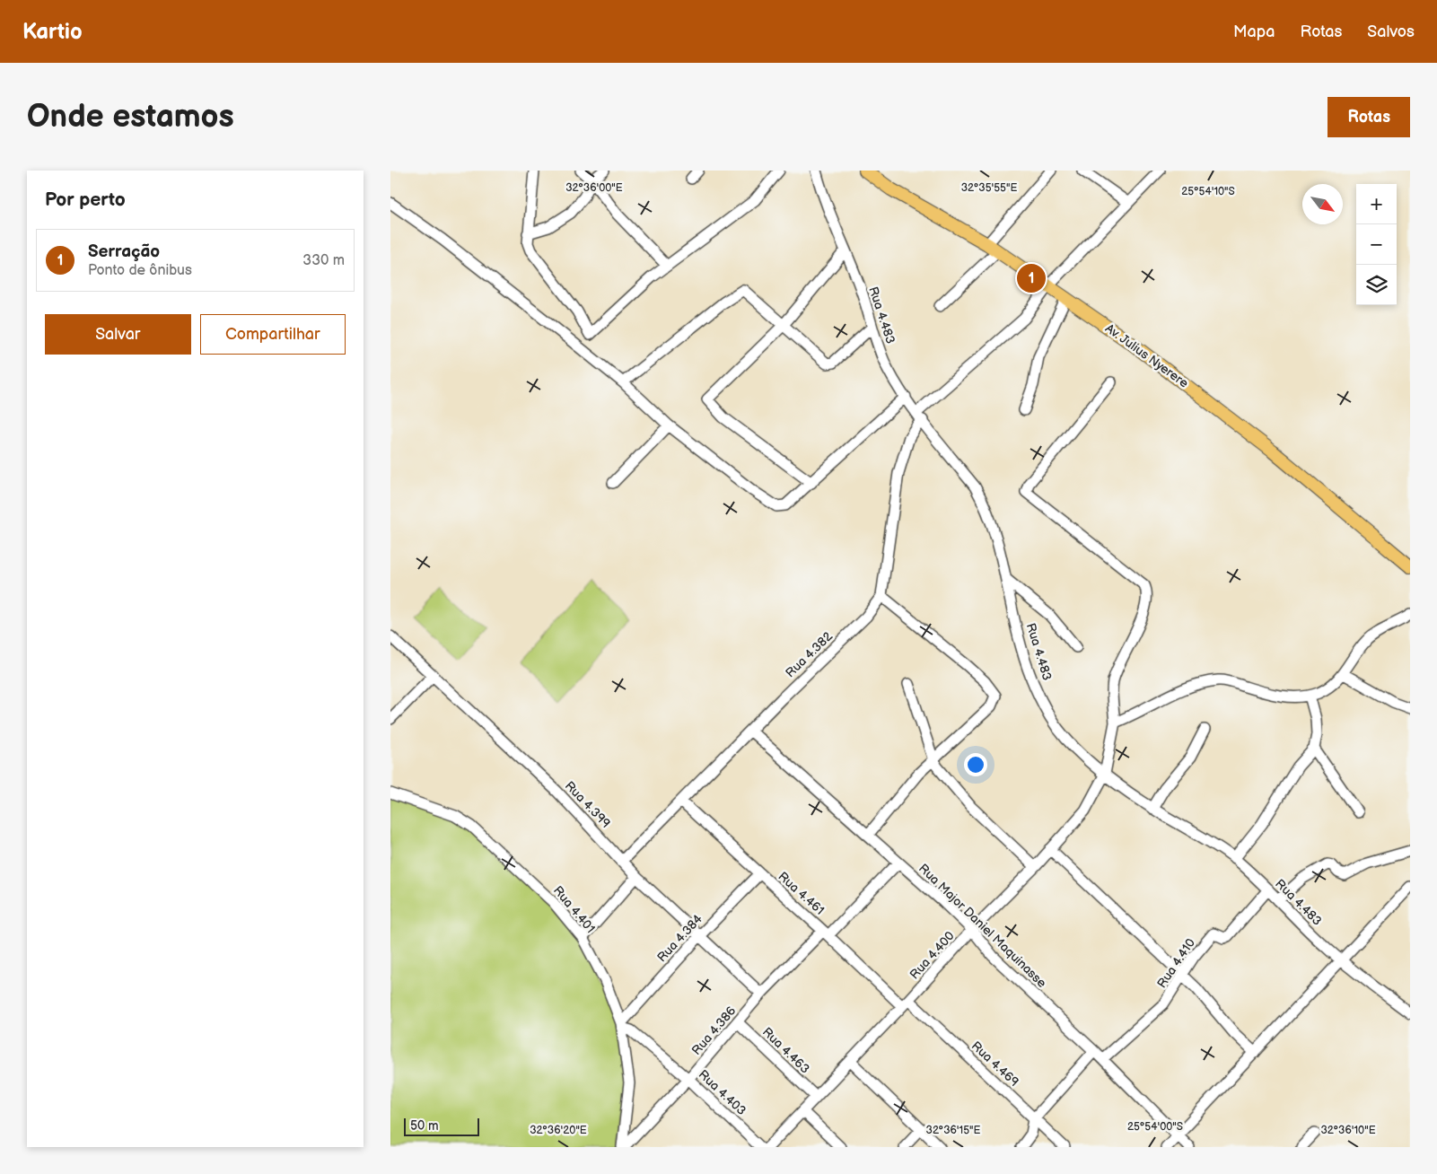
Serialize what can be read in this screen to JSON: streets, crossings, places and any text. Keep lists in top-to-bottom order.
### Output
{
  "streets": {
    "main road": ["Av. Julius Nyerere"],
    "street": [
      "Rua 4.483",
      "Rua 4.382",
      "Rua 4.399",
      "Rua 4.461",
      "Rua 4.401",
      "Rua Major Daniel Maquinasse",
      "Rua 4.384",
      "Rua 4.400",
      "Rua 4.410",
      "Rua 4.386",
      "Rua 4.463",
      "Rua 4.469",
      "Rua 4.403"
    ]
  },
  "crossings": [
    ["Rua 4.483", "Rua 4.382"],
    ["Rua 4.483", "Rua 4.400"],
    ["Rua 4.483", "Rua 4.410"],
    ["Av. Julius Nyerere", "Rua 4.382"],
    ["Rua 4.382", "Rua 4.399"],
    ["Rua 4.382", "Rua 4.461"],
    ["Rua 4.382", "Rua Major Daniel Maquinasse"],
    ["Rua 4.399", "Rua 4.384"],
    ["Rua 4.399", "Rua 4.386"],
    ["Rua 4.461", "Rua 4.384"],
    ["Rua 4.461", "Rua 4.400"],
    ["Rua 4.461", "Rua 4.386"],
    ["Rua 4.461", "Rua 4.469"],
    ["Rua 4.401", "Rua 4.384"],
    ["Rua 4.401", "Rua 4.386"],
    ["Rua 4.401", "Rua 4.403"],
    ["Rua Major Daniel Maquinasse", "Rua 4.400"],
    ["Rua Major Daniel Maquinasse", "Rua 4.410"],
    ["Rua Major Daniel Maquinasse", "Rua 4.386"],
    ["Rua 4.384", "Rua 4.403"],
    ["Rua 4.400", "Rua 4.463"],
    ["Rua 4.400", "Rua 4.469"],
    ["Rua 4.386", "Rua 4.463"],
    ["Rua 4.386", "Rua 4.403"]
  ],
  "scale_bar": "50 m",
  "north": "bottom right",
  "page": {
    "header": "Kartio",
    "nav": ["Mapa", "Rotas", "Salvos"],
    "buttons": [
      "Rotas",
      ["Salvar", "Compartilhar"]
    ],
    "title": "Onde estamos",
    "heading": "Por perto",
    "map_buttons": ["+", "−"],
    "list": [
      {
        "mark": "1",
        "name": "Serração",
        "note": "Ponto de ônibus",
        "value": "330 m"
      }
    ],
    "pins": "1",
    "scale": "50 m"
  },
  "coordinates": [
    "32°36'00\"E",
    "32°35'55\"E",
    "25°54'10\"S",
    "25°54'00\"S",
    "32°36'20\"E",
    "32°36'15\"E",
    "32°36'10\"E"
  ]
}
